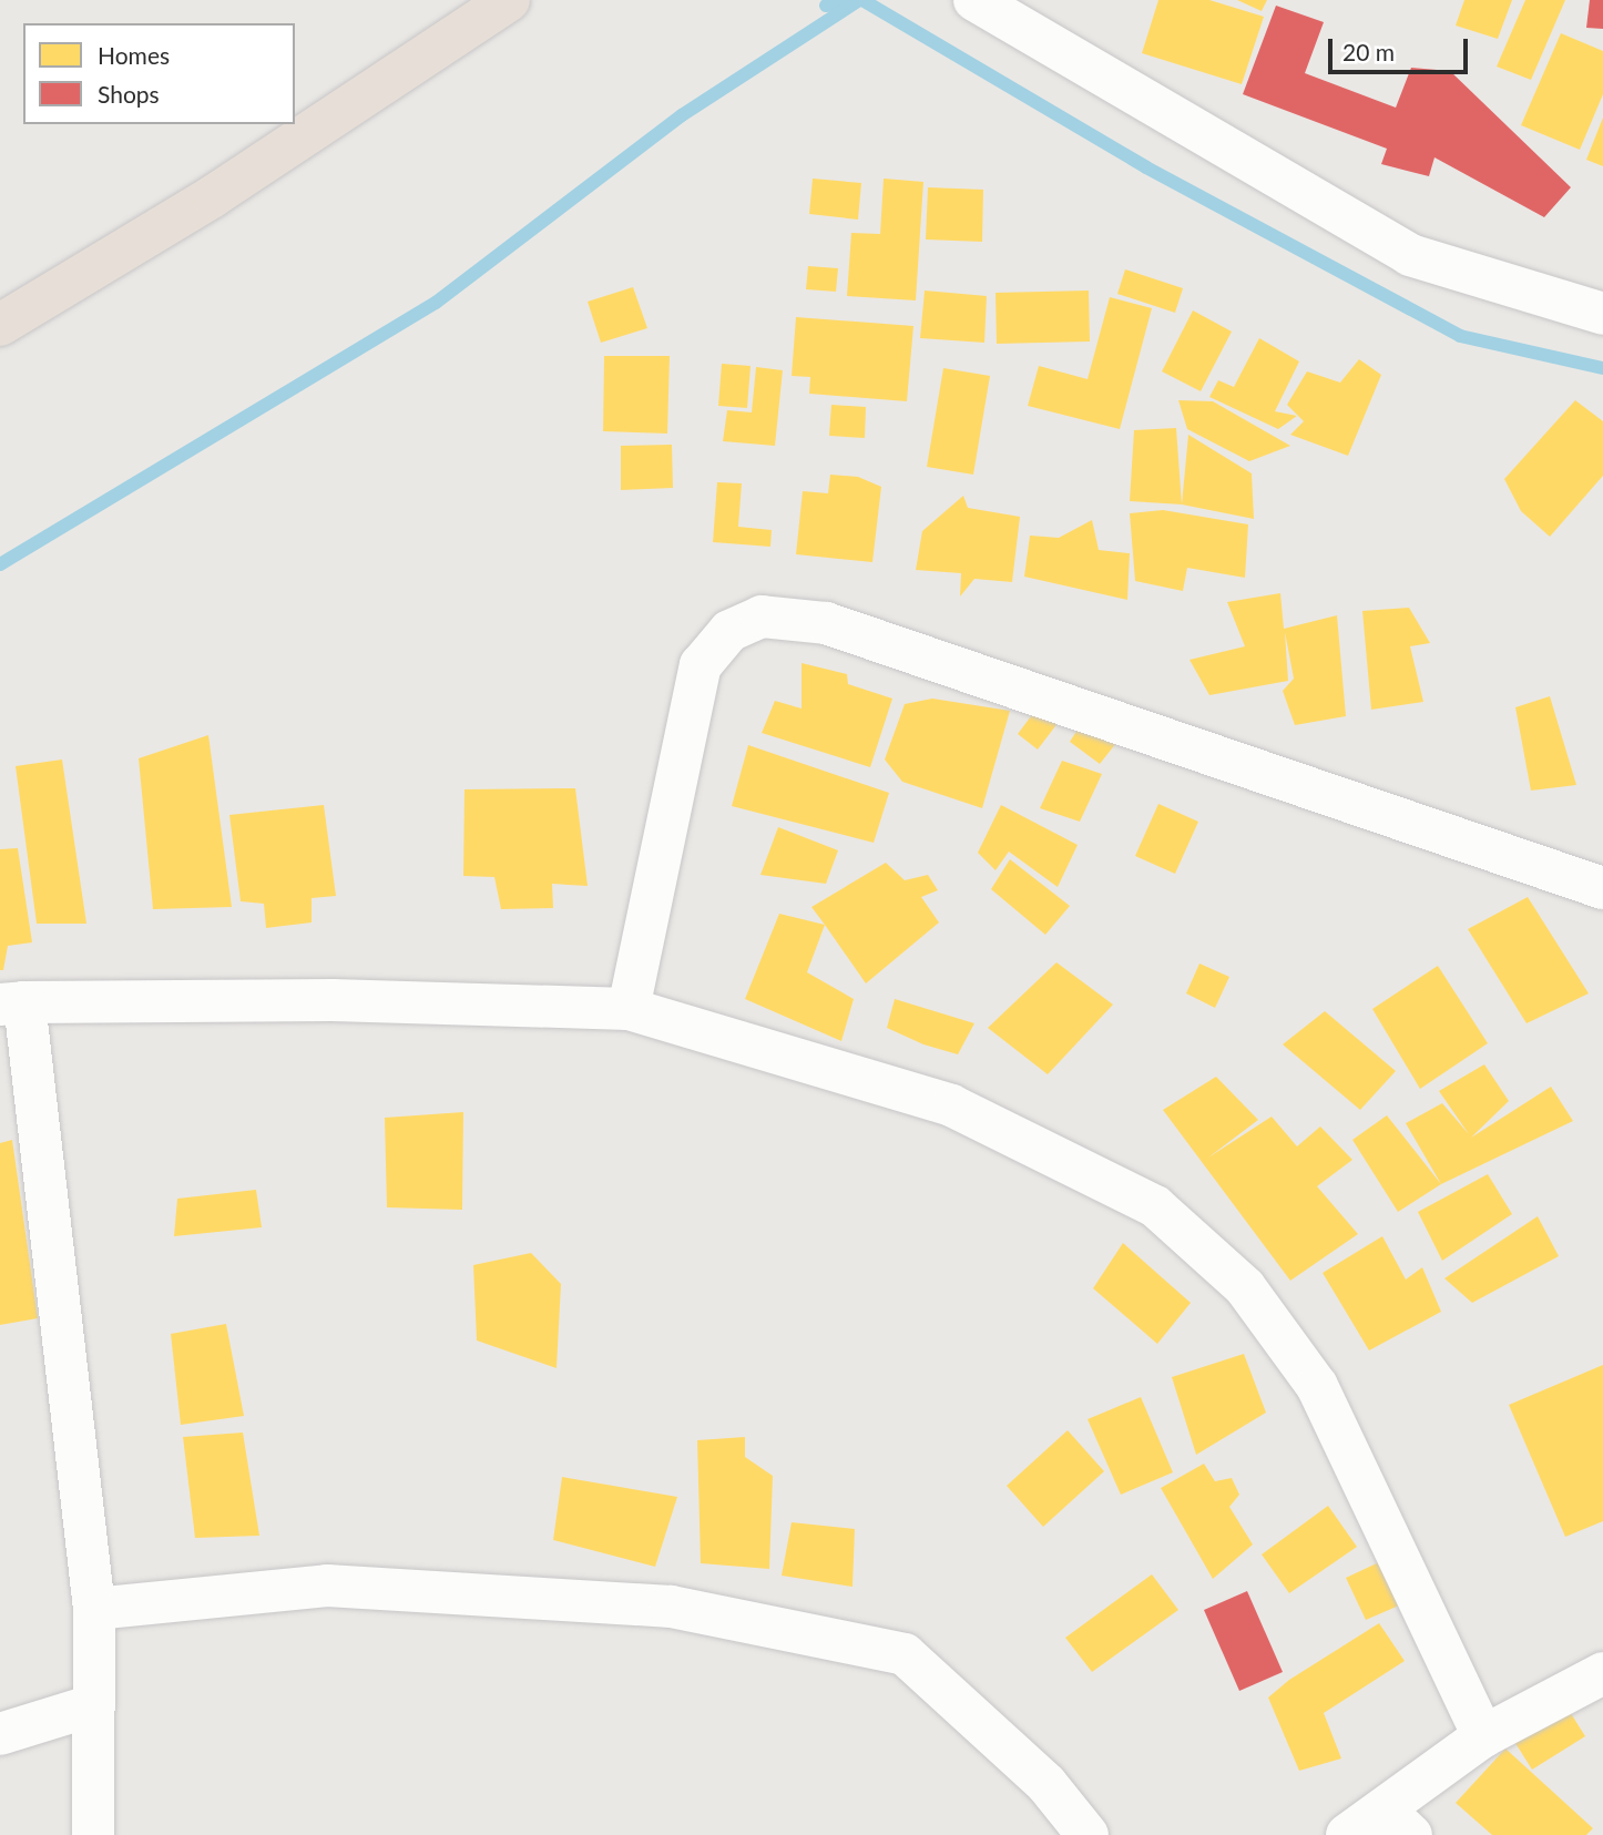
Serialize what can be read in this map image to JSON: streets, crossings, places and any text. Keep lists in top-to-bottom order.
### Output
{
  "legend": ["Homes", "Shops"],
  "scale_bar": "20 m"
}
